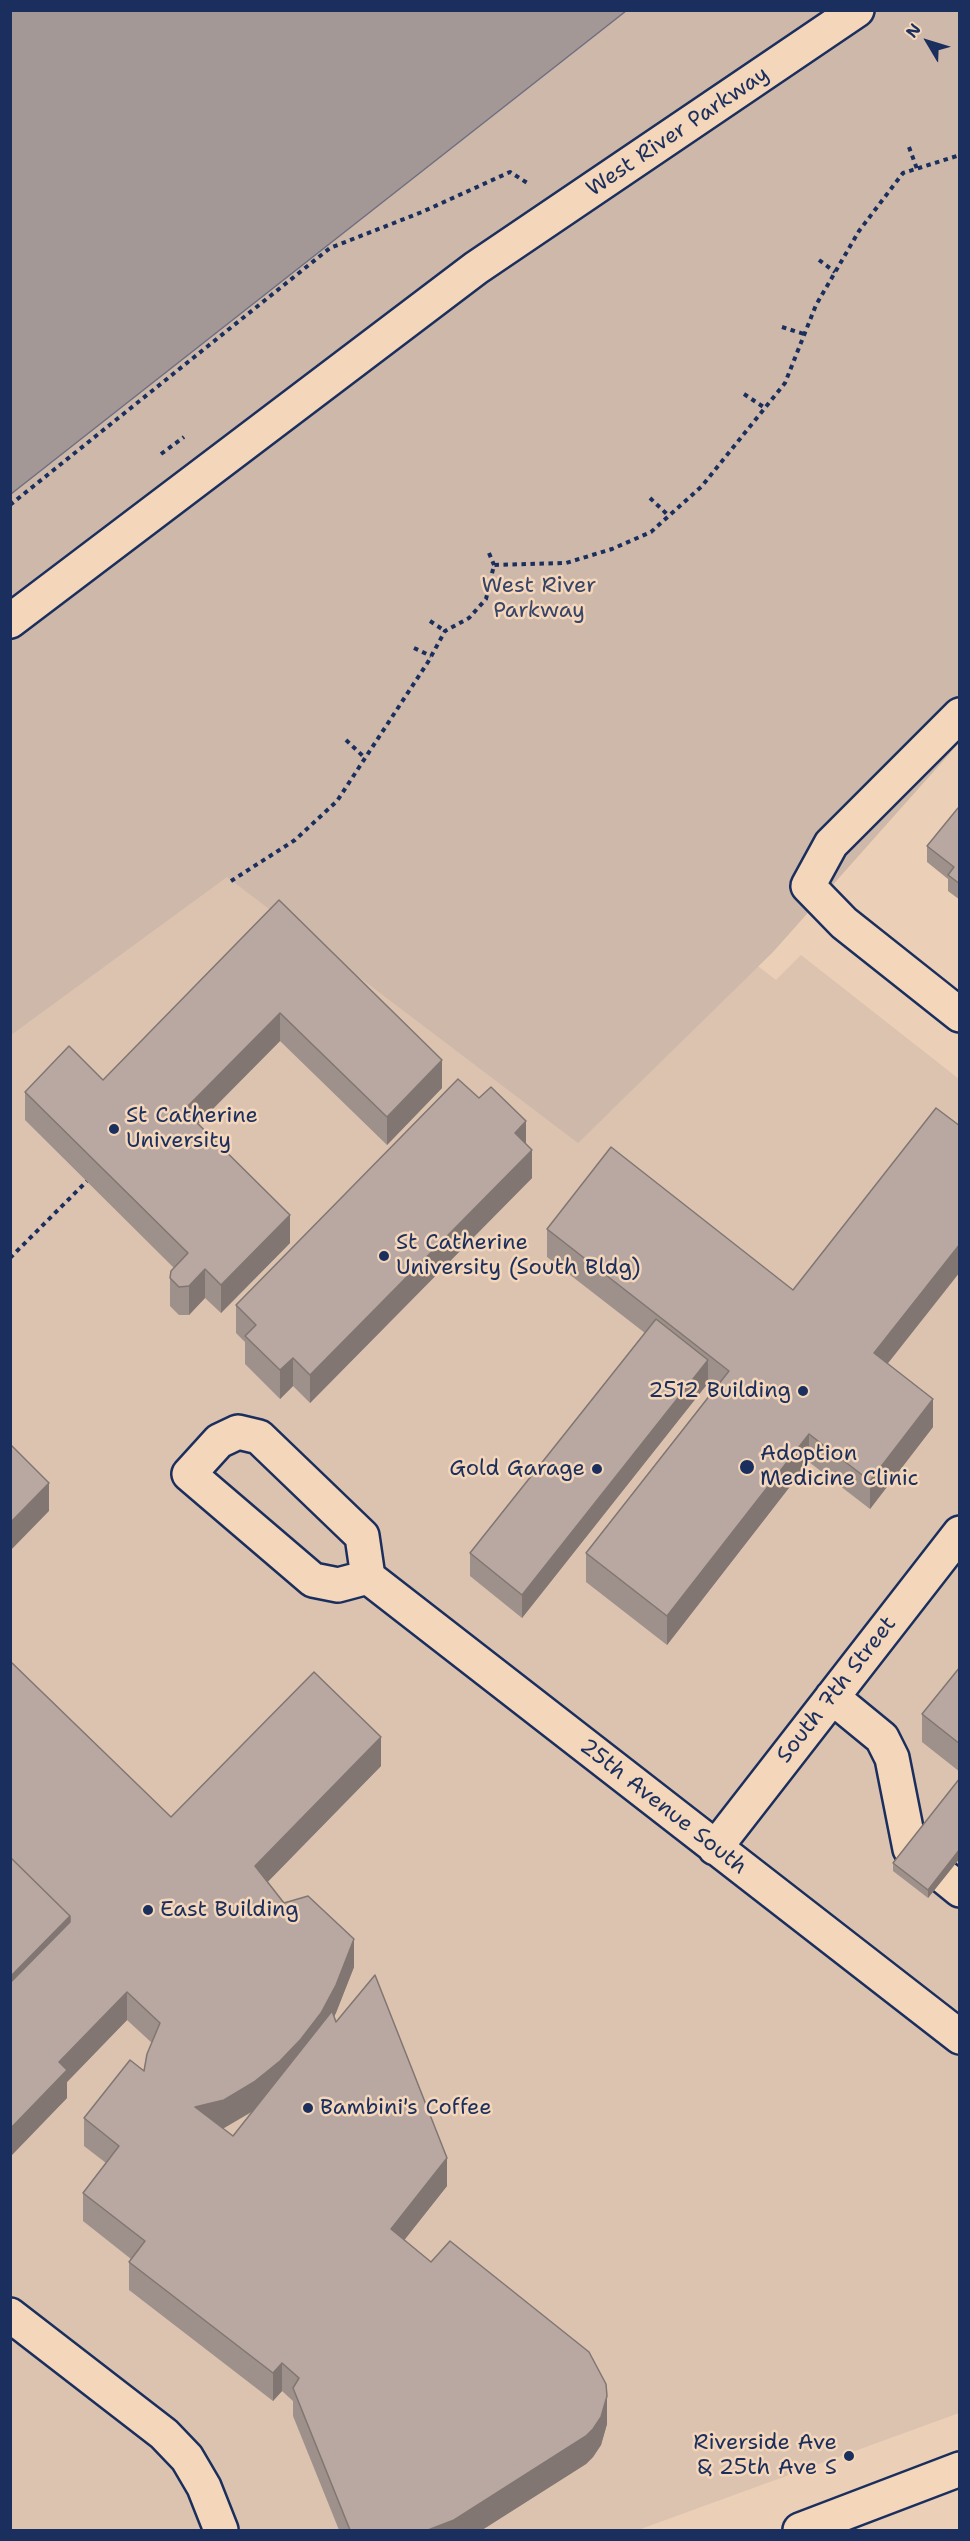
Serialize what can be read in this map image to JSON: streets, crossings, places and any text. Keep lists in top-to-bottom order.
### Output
{
  "streets": {
    "street": ["West River Parkway", "South 7th Street", "25th Avenue South"]
  },
  "crossings": [
    ["South 7th Street", "25th Avenue South"]
  ],
  "parks": ["West River Parkway"],
  "places": [
    "St Catherine University",
    "St Catherine University (South Bldg)",
    "2512 Building",
    "Adoption Medicine Clinic",
    "Gold Garage",
    "East Building",
    "Bambini's Coffee",
    "Riverside Ave & 25th Ave S"
  ],
  "north": "top left"
}
